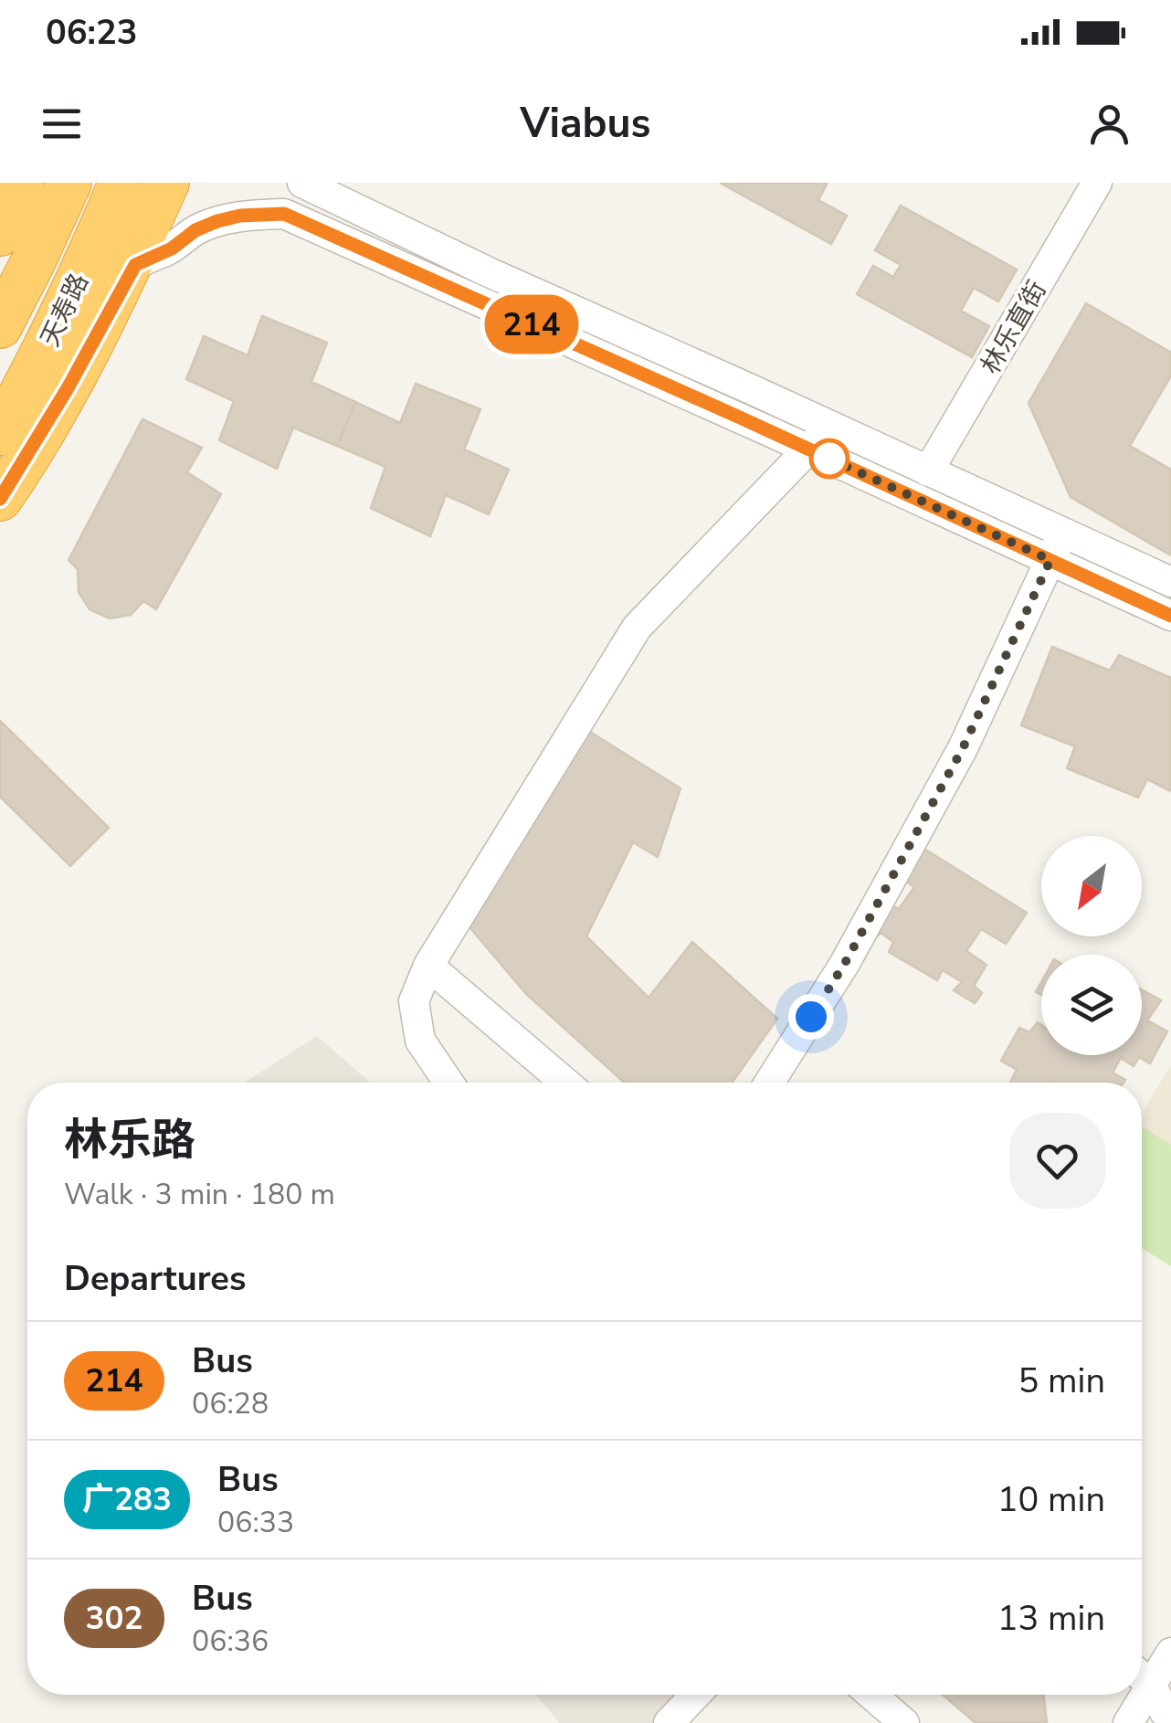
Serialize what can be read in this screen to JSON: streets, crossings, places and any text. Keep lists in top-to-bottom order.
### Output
{
  "streets": {
    "highway": ["天寿路"],
    "street": ["林乐直街"]
  },
  "lines": ["bus line 214"],
  "north": "bottom left",
  "page": {
    "status": "06:23",
    "header": "Viabus",
    "on_map": "214",
    "heading": [
      ["林乐路", "Walk · 3 min · 180 m"],
      "Departures"
    ],
    "list": [
      {
        "mark": "214",
        "name": "Bus",
        "note": "06:28",
        "value": "5 min"
      },
      {
        "mark": "广283",
        "name": "Bus",
        "note": "06:33",
        "value": "10 min"
      },
      {
        "mark": "302",
        "name": "Bus",
        "note": "06:36",
        "value": "13 min"
      }
    ]
  }
}
